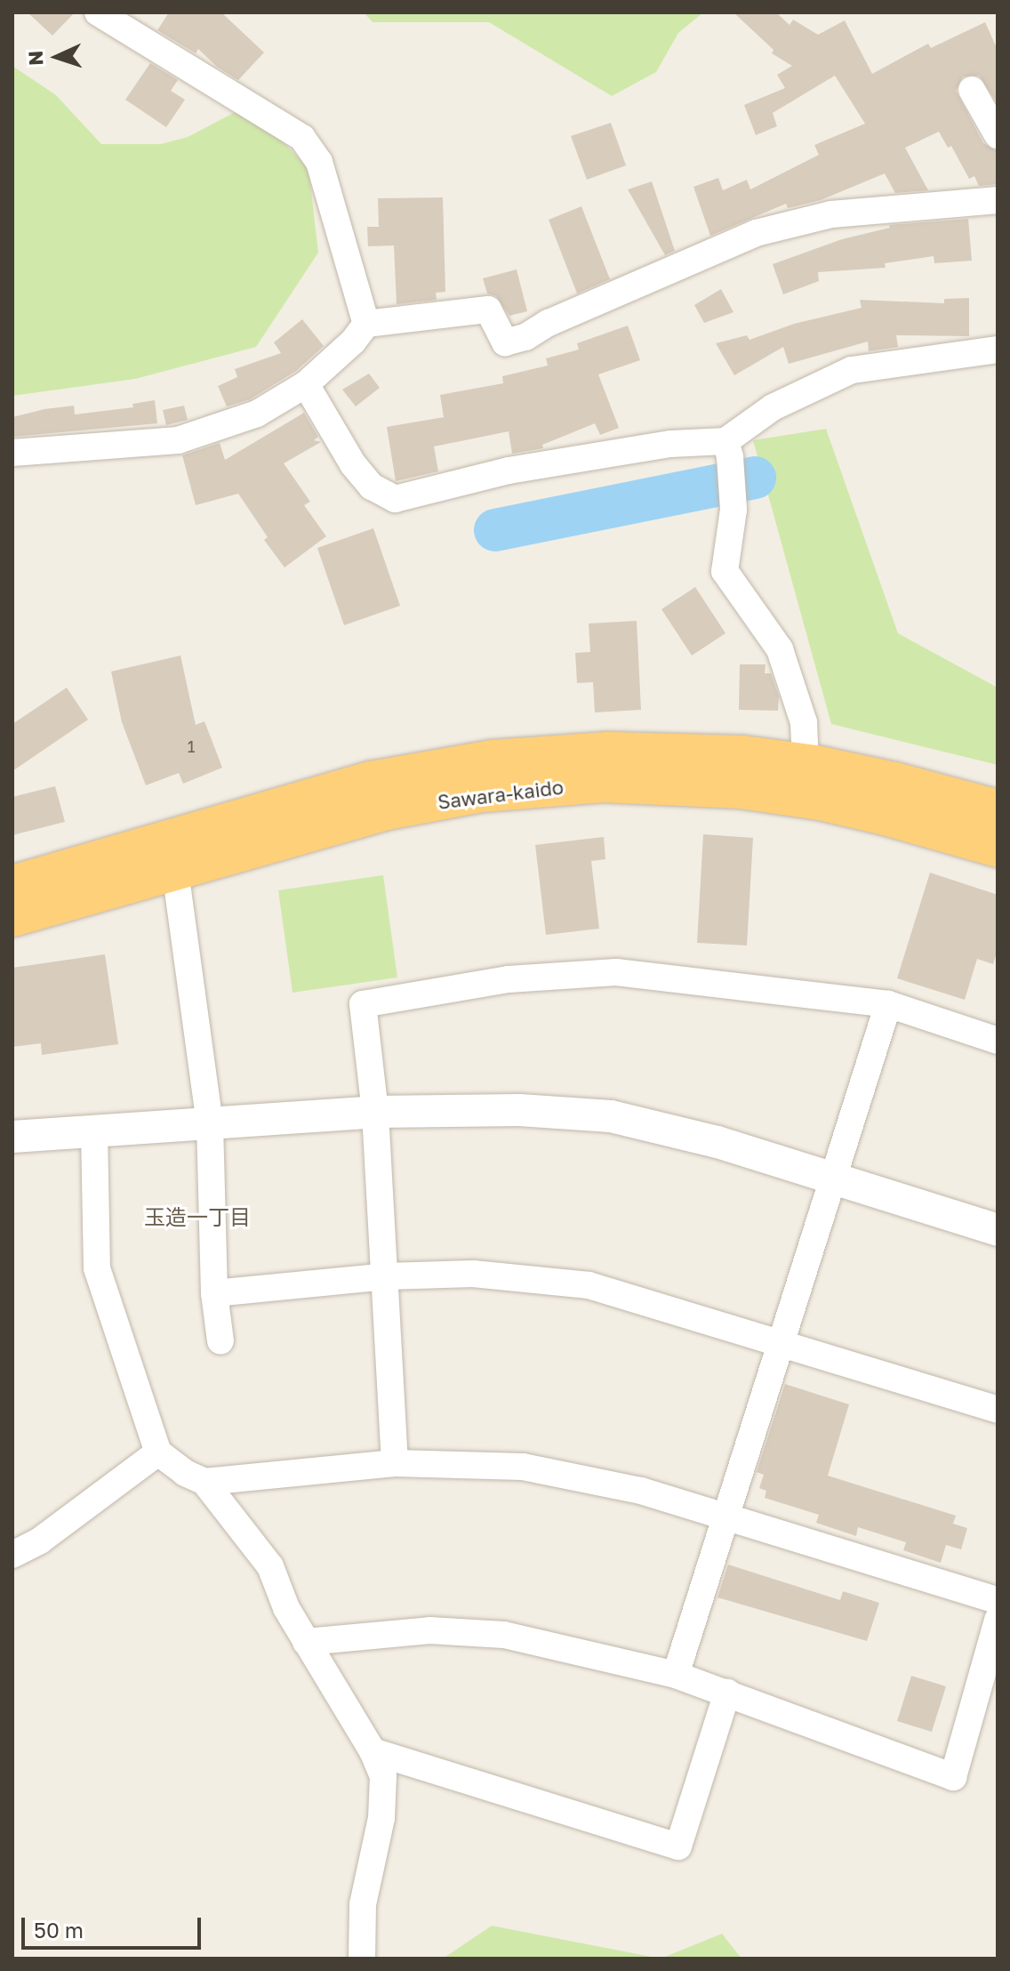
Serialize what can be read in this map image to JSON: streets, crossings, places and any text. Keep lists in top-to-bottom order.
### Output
{
  "streets": {
    "highway": ["Sawara-kaido"]
  },
  "districts": ["玉造一丁目"],
  "house_numbers": ["1"],
  "scale_bar": "50 m",
  "north": "left"
}
